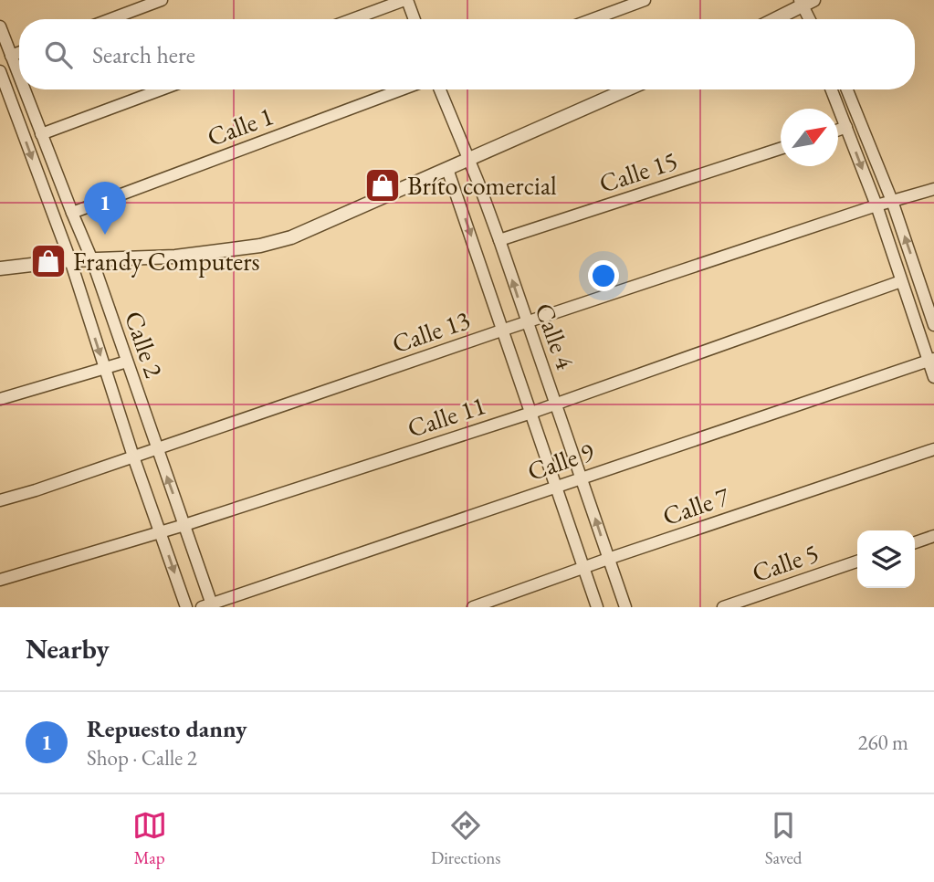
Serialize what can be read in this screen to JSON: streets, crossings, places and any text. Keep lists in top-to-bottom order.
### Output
{
  "streets": {
    "street": [
      "Calle 1",
      "Calle 15",
      "Calle 13",
      "Calle 4",
      "Calle 2",
      "Calle 11",
      "Calle 9",
      "Calle 7",
      "Calle 5"
    ]
  },
  "crossings": [
    ["Calle 1", "Calle 2"],
    ["Calle 15", "Calle 4"],
    ["Calle 13", "Calle 4"],
    ["Calle 13", "Calle 2"],
    ["Calle 4", "Calle 11"],
    ["Calle 4", "Calle 9"],
    ["Calle 4", "Calle 7"],
    ["Calle 2", "Calle 11"],
    ["Calle 2", "Calle 9"]
  ],
  "places": {
    "shop": ["Bríto comercial", "Frandy Computers"]
  },
  "north": "top right",
  "page": {
    "search": "Search here",
    "pins": "1",
    "heading": "Nearby",
    "list": [
      {
        "mark": "1",
        "name": "Repuesto danny",
        "note": "Shop · Calle 2",
        "value": "260 m"
      }
    ],
    "nav": ["Map", "Directions", "Saved"]
  }
}
